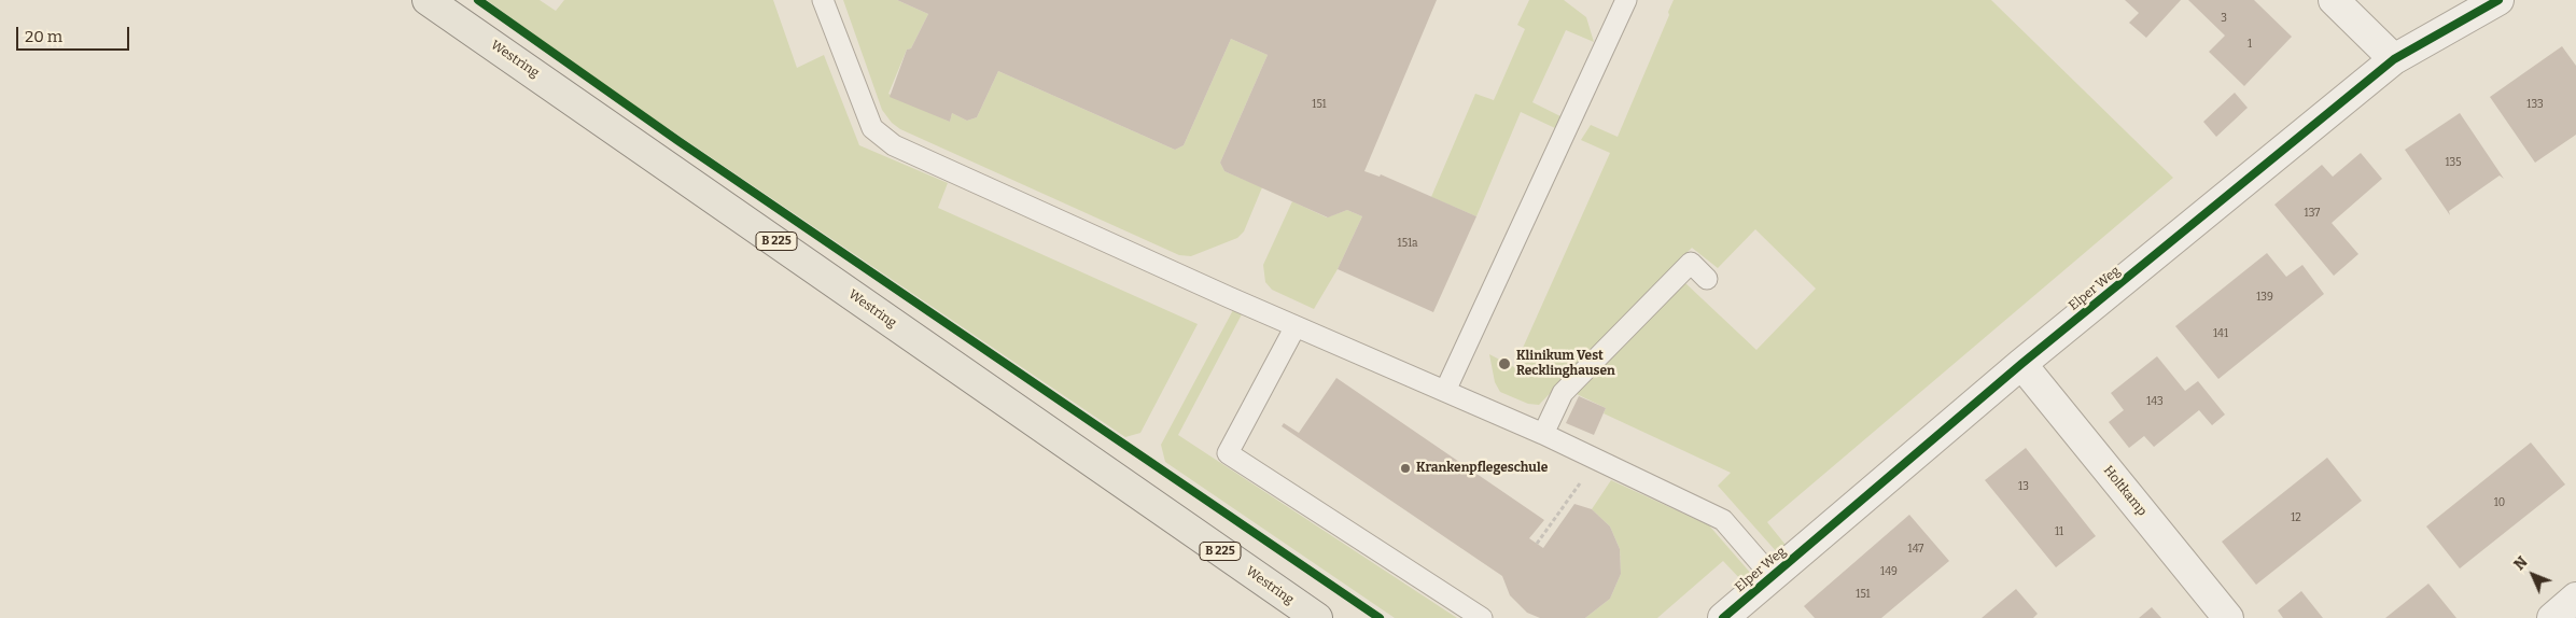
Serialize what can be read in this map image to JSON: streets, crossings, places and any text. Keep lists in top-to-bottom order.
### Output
{
  "streets": {
    "main road": ["Westring", "B 225"],
    "street": ["Elper Weg", "Holtkamp"]
  },
  "crossings": [
    ["Elper Weg", "Holtkamp"]
  ],
  "places": ["Klinikum Vest Recklinghausen", "Krankenpflegeschule"],
  "house_numbers": [
    "3",
    "1",
    "151",
    "133",
    "135",
    "137",
    "151a",
    "139",
    "141",
    "143",
    "13",
    "10",
    "12",
    "11",
    "147",
    "149",
    "151"
  ],
  "scale_bar": "20 m",
  "north": "top left"
}
